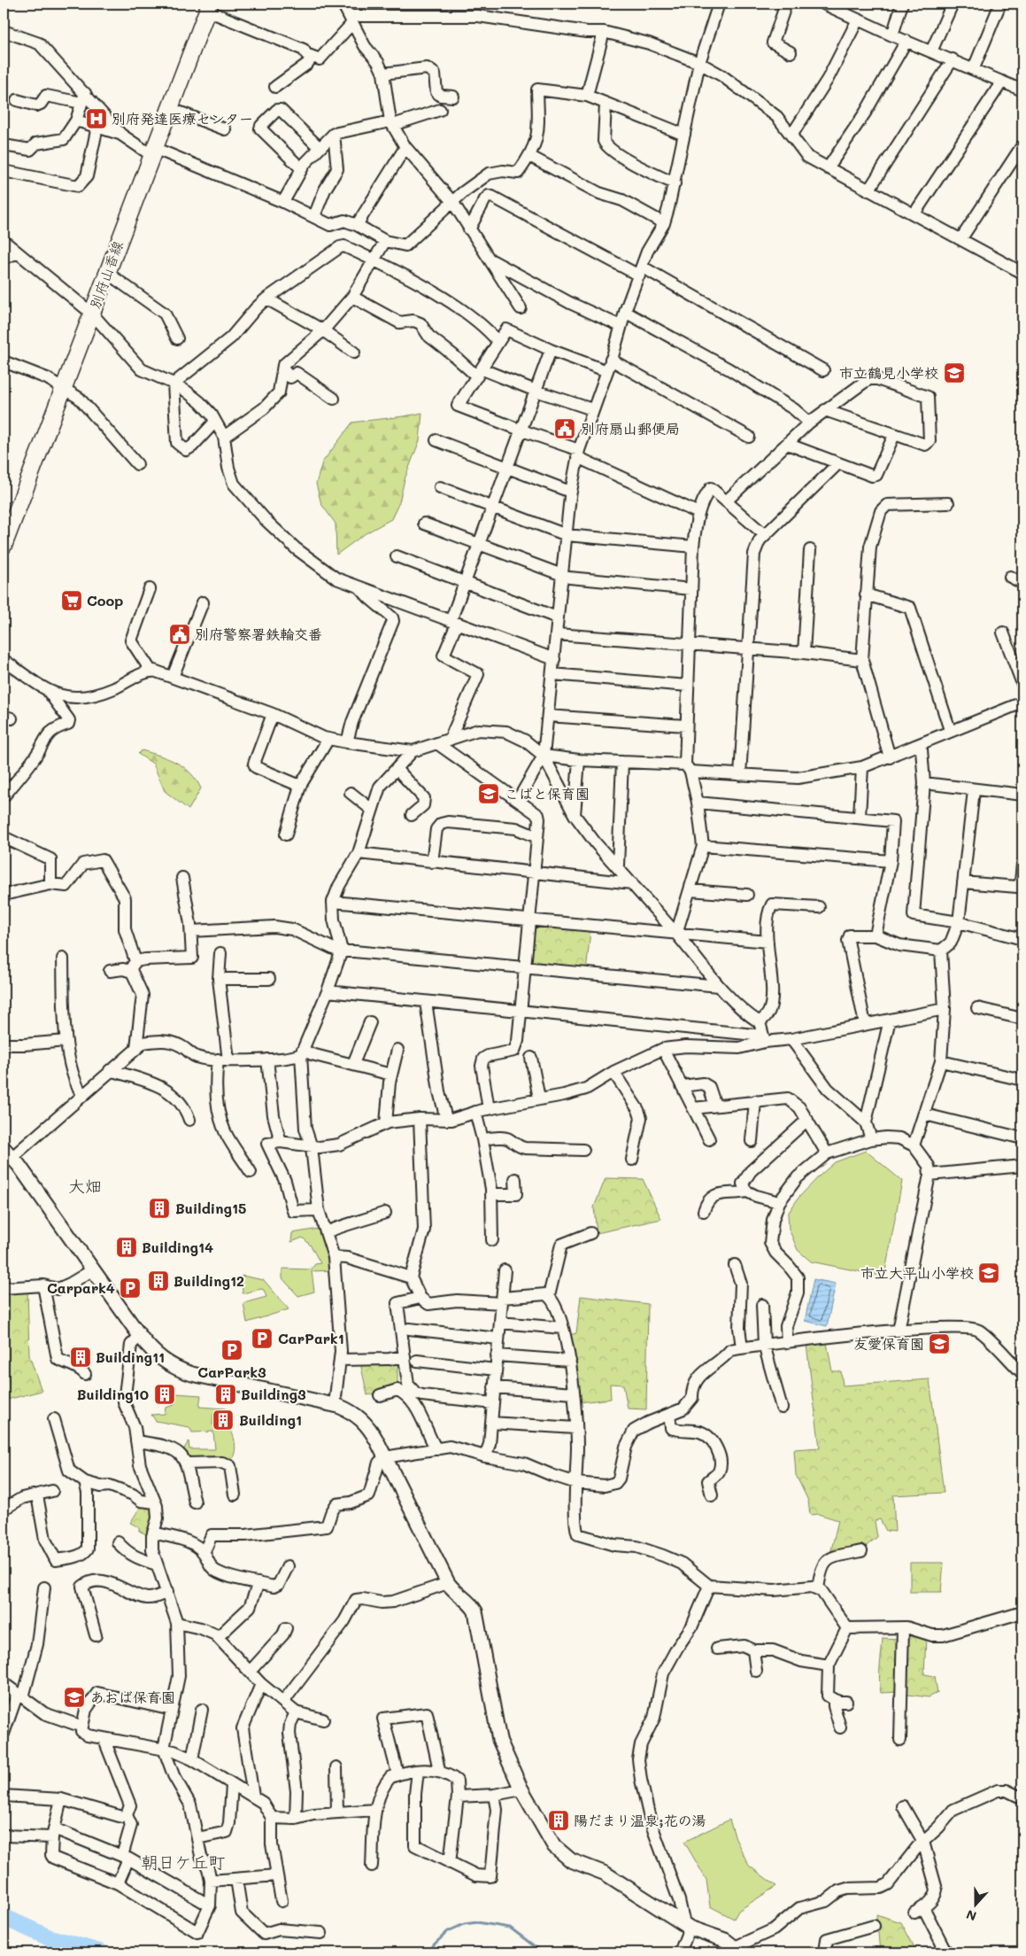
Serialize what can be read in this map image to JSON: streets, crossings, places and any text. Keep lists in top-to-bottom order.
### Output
{
  "streets": {
    "main road": ["別府山香線"]
  },
  "districts": ["大畑", "朝日ケ丘町"],
  "places": {
    "hospital": ["別府発達医療センター"],
    "school or university": [
      "市立鶴見小学校",
      "こばと保育園",
      "市立大平山小学校",
      "友愛保育園",
      "あおば保育園"
    ],
    "public building": ["別府扇山郵便局", "別府警察署鉄輪交番"],
    "supermarket": ["Coop"],
    "building": [
      "Building15",
      "Building14",
      "Building12",
      "Building11",
      "Building10",
      "Building3",
      "Building1",
      "陽だまり温泉;花の湯"
    ],
    "parking": ["Carpark4", "CarPark1", "CarPark3"]
  },
  "north": "bottom"
}
